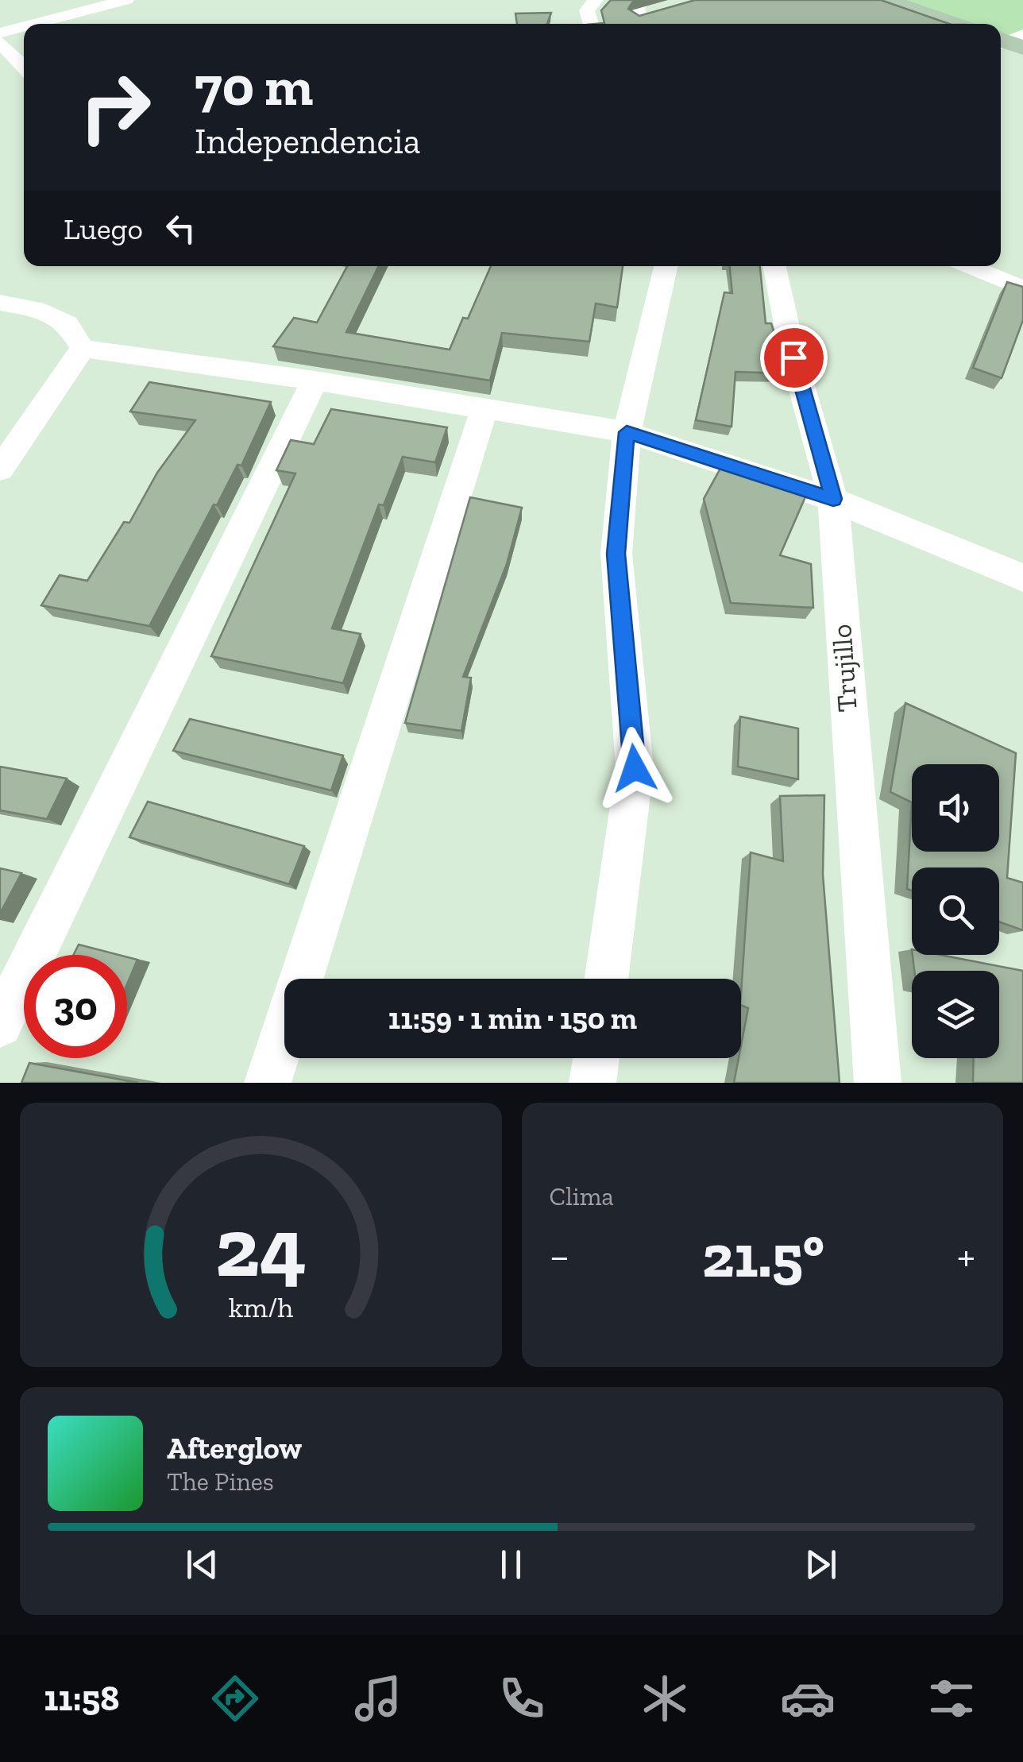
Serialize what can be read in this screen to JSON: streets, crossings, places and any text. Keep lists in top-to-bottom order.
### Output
{
  "streets": {
    "street": ["Trujillo"]
  },
  "page": {
    "turn": ["70 m", "Independencia"],
    "then": "Luego",
    "limit": "30",
    "trip": "11:59 · 1 min · 150 m",
    "tile": "Clima",
    "heat": ["−", "21.5°", "+"],
    "song": ["Afterglow", "The Pines"],
    "tabs": "11:58",
    "gauge": ["24", "km/h"]
  }
}
